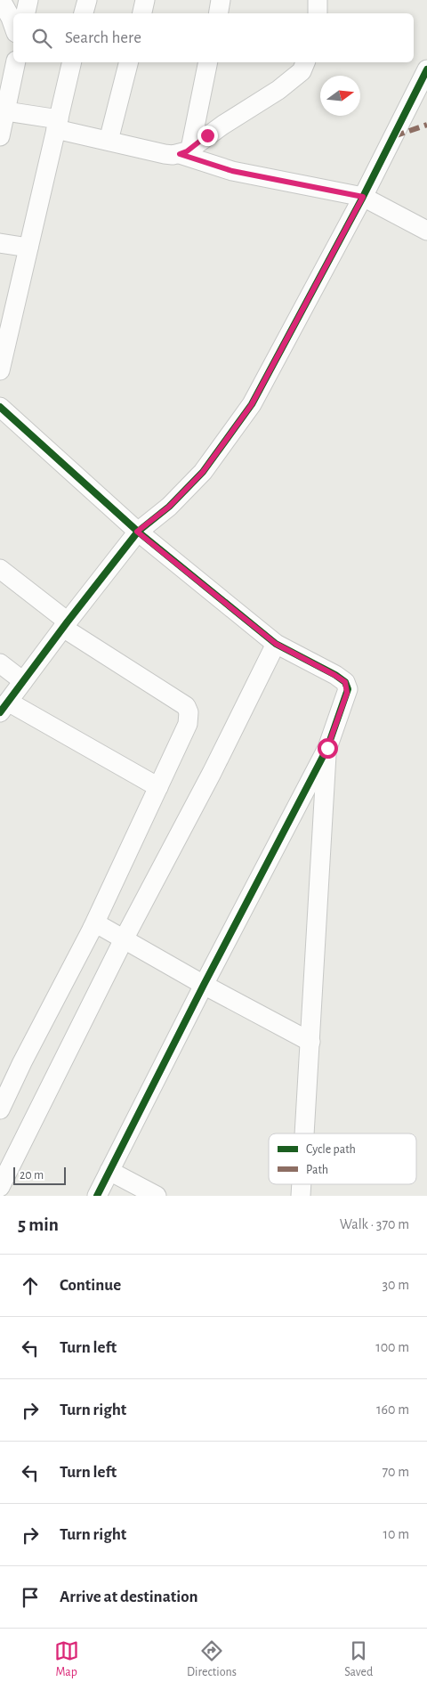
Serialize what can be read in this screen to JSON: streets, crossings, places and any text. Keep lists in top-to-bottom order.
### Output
{
  "legend": ["Cycle path", "Path"],
  "scale_bar": "20 m",
  "north": "right",
  "page": {
    "search": "Search here",
    "scale": "20 m",
    "heading": ["5 min", "Walk · 370 m"],
    "list": [
      ["Continue", "30 m"],
      ["Turn left", "100 m"],
      ["Turn right", "160 m"],
      ["Turn left", "70 m"],
      ["Turn right", "10 m"],
      "Arrive at destination"
    ],
    "nav": ["Map", "Directions", "Saved"]
  }
}
